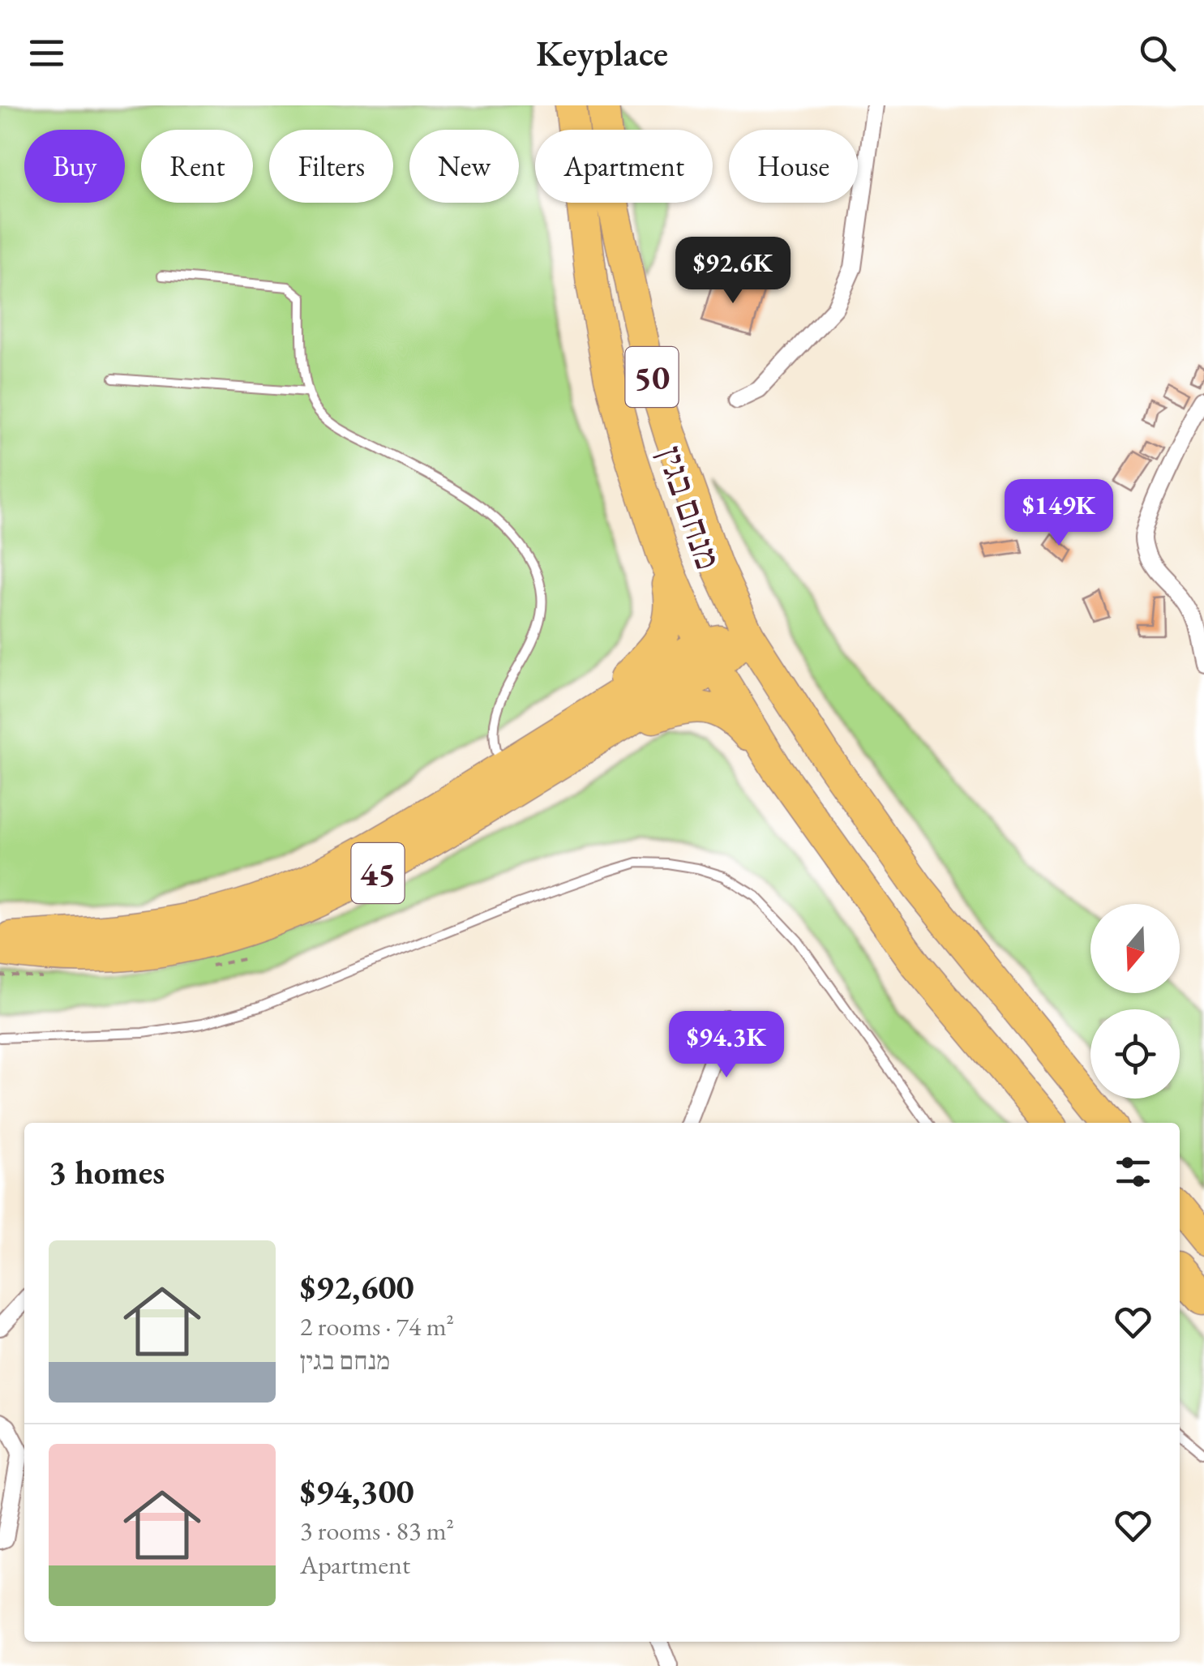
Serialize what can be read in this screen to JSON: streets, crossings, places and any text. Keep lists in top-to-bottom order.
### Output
{
  "streets": {
    "highway": ["50", "מנחם בגין", "45"]
  },
  "crossings": [
    ["מנחם בגין", "45"]
  ],
  "north": "bottom",
  "page": {
    "header": "Keyplace",
    "chip": [
      "Buy",
      "Rent",
      "Filters",
      "New",
      "Apartment",
      "House"
    ],
    "price": ["$92.6K", "$149K", "$94.3K"],
    "heading": "3 homes",
    "list": [
      {
        "name": "$92,600",
        "note": "2 rooms · 74 m² · מנחם בגין"
      },
      {
        "name": "$94,300",
        "note": "3 rooms · 83 m² · Apartment"
      }
    ]
  }
}
